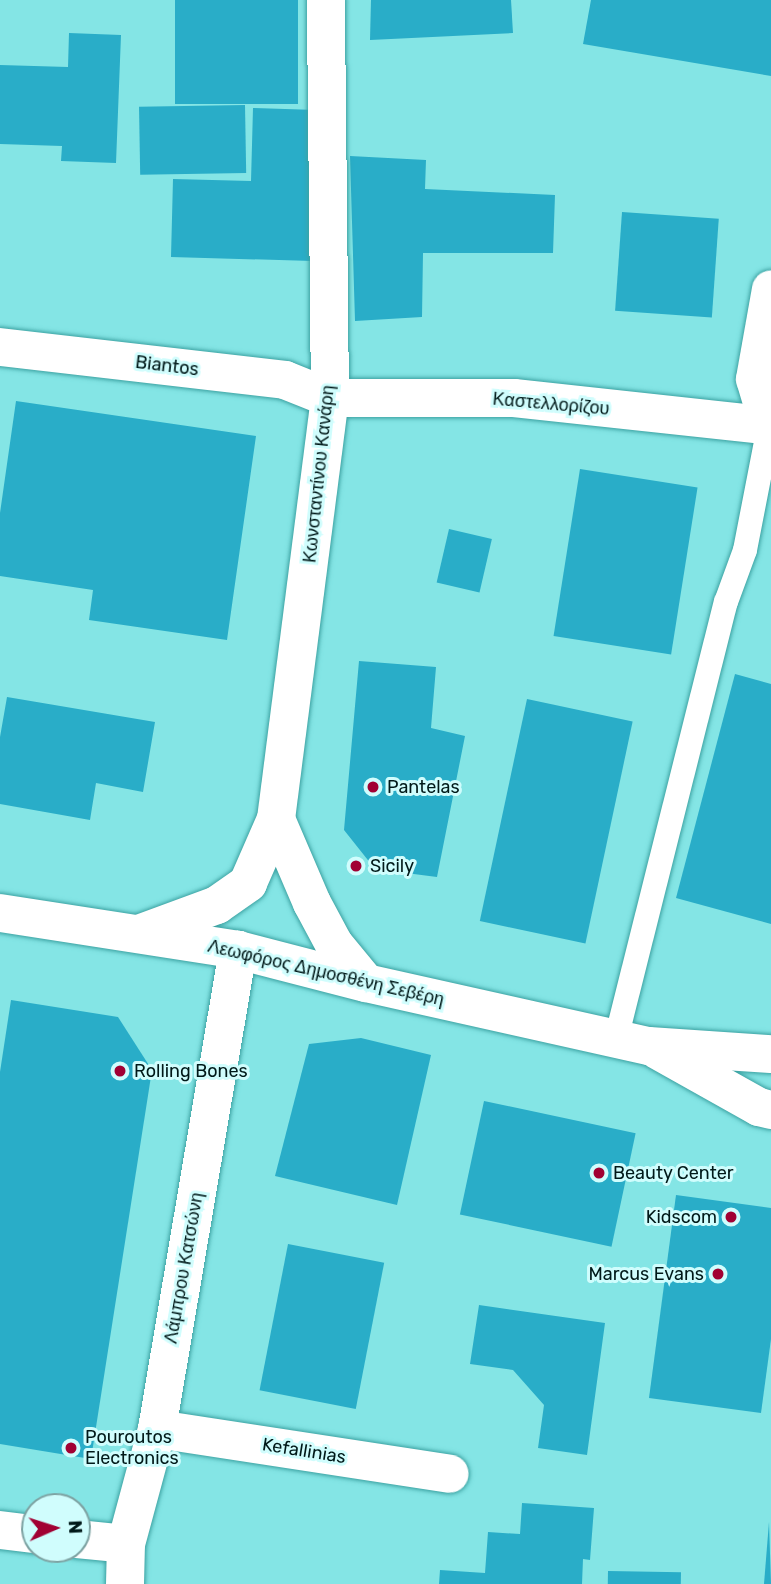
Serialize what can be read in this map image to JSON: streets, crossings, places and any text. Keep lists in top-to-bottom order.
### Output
{
  "streets": {
    "street": [
      "Biantos",
      "Καστελλορίζου",
      "Κωνσταντίνου Κανάρη",
      "Λεωφόρος Δημοσθένη Σεβέρη",
      "Λάμπρου Κατσώνη",
      "Kefallinias"
    ]
  },
  "crossings": [
    ["Biantos", "Καστελλορίζου"],
    ["Biantos", "Κωνσταντίνου Κανάρη"],
    ["Καστελλορίζου", "Κωνσταντίνου Κανάρη"],
    ["Κωνσταντίνου Κανάρη", "Λεωφόρος Δημοσθένη Σεβέρη"],
    ["Λεωφόρος Δημοσθένη Σεβέρη", "Λάμπρου Κατσώνη"],
    ["Λάμπρου Κατσώνη", "Kefallinias"]
  ],
  "places": [
    "Pantelas",
    "Sicily",
    "Rolling Bones",
    "Beauty Center",
    "Kidscom",
    "Marcus Evans",
    "Pouroutos Electronics"
  ],
  "north": "right"
}
